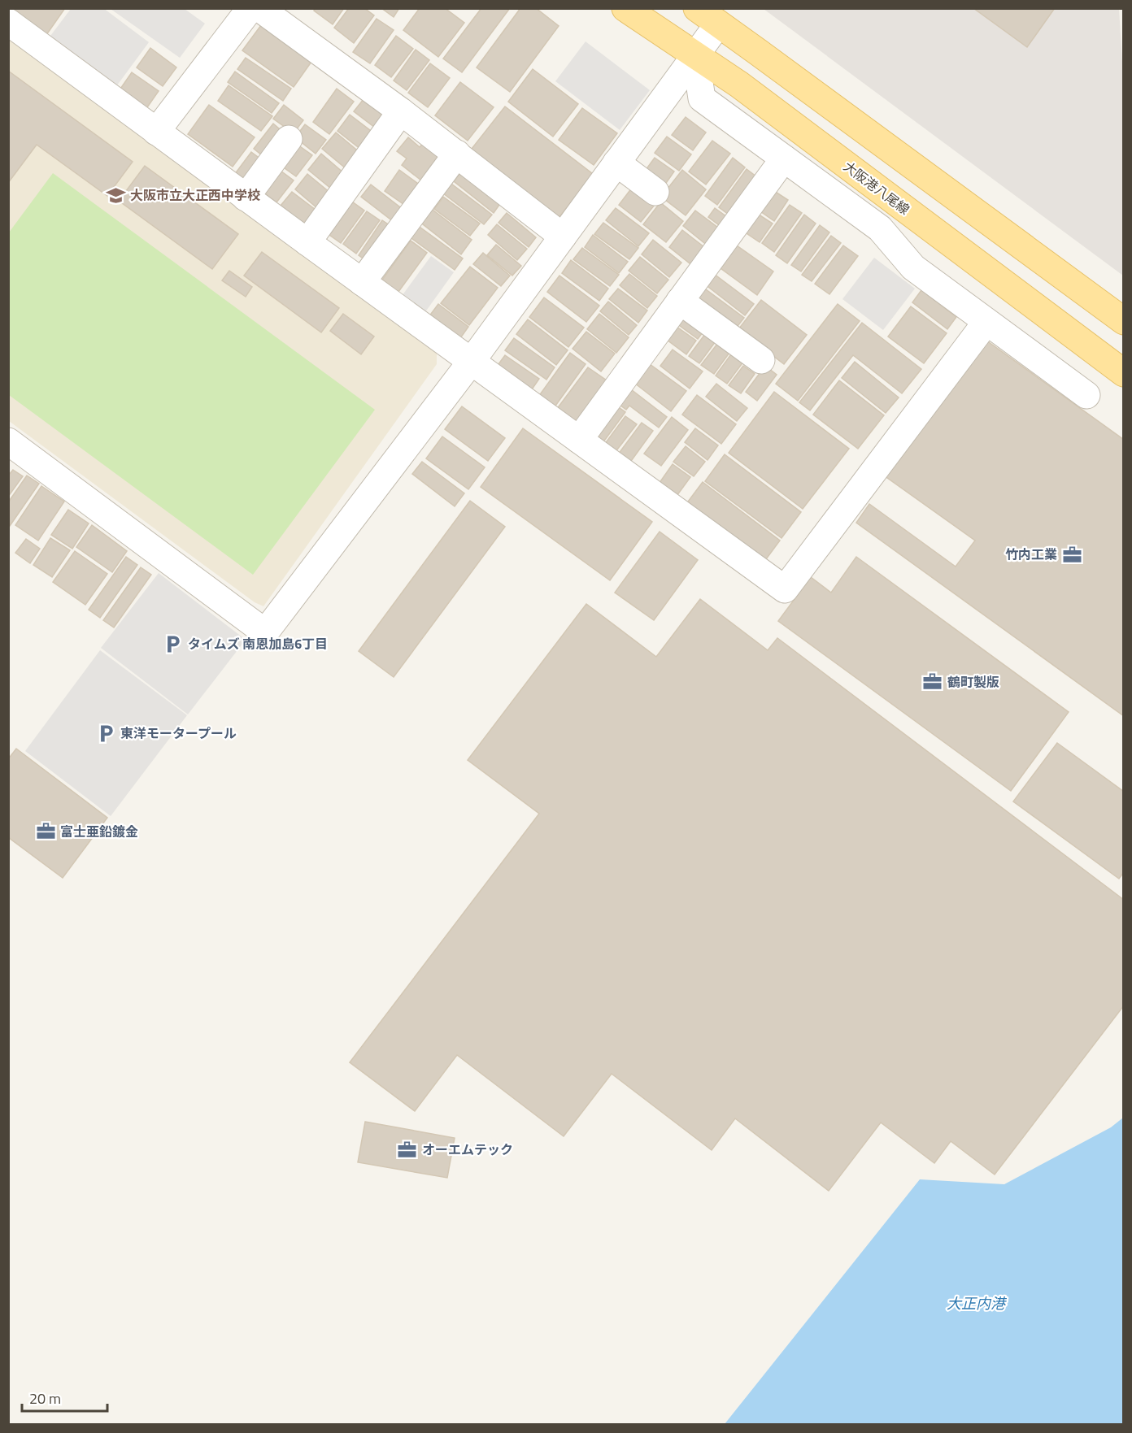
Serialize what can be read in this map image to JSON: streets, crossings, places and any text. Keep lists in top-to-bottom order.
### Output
{
  "streets": {
    "main road": ["大阪港八尾線"]
  },
  "water": ["大正内港"],
  "places": {
    "school or university": ["大阪市立大正西中学校"],
    "office": [
      "竹内工業",
      "鶴町製版",
      "富士亜鉛鍍金",
      "オーエムテック"
    ],
    "parking": ["タイムズ 南恩加島6丁目", "東洋モータープール"]
  },
  "scale_bar": "20 m"
}
